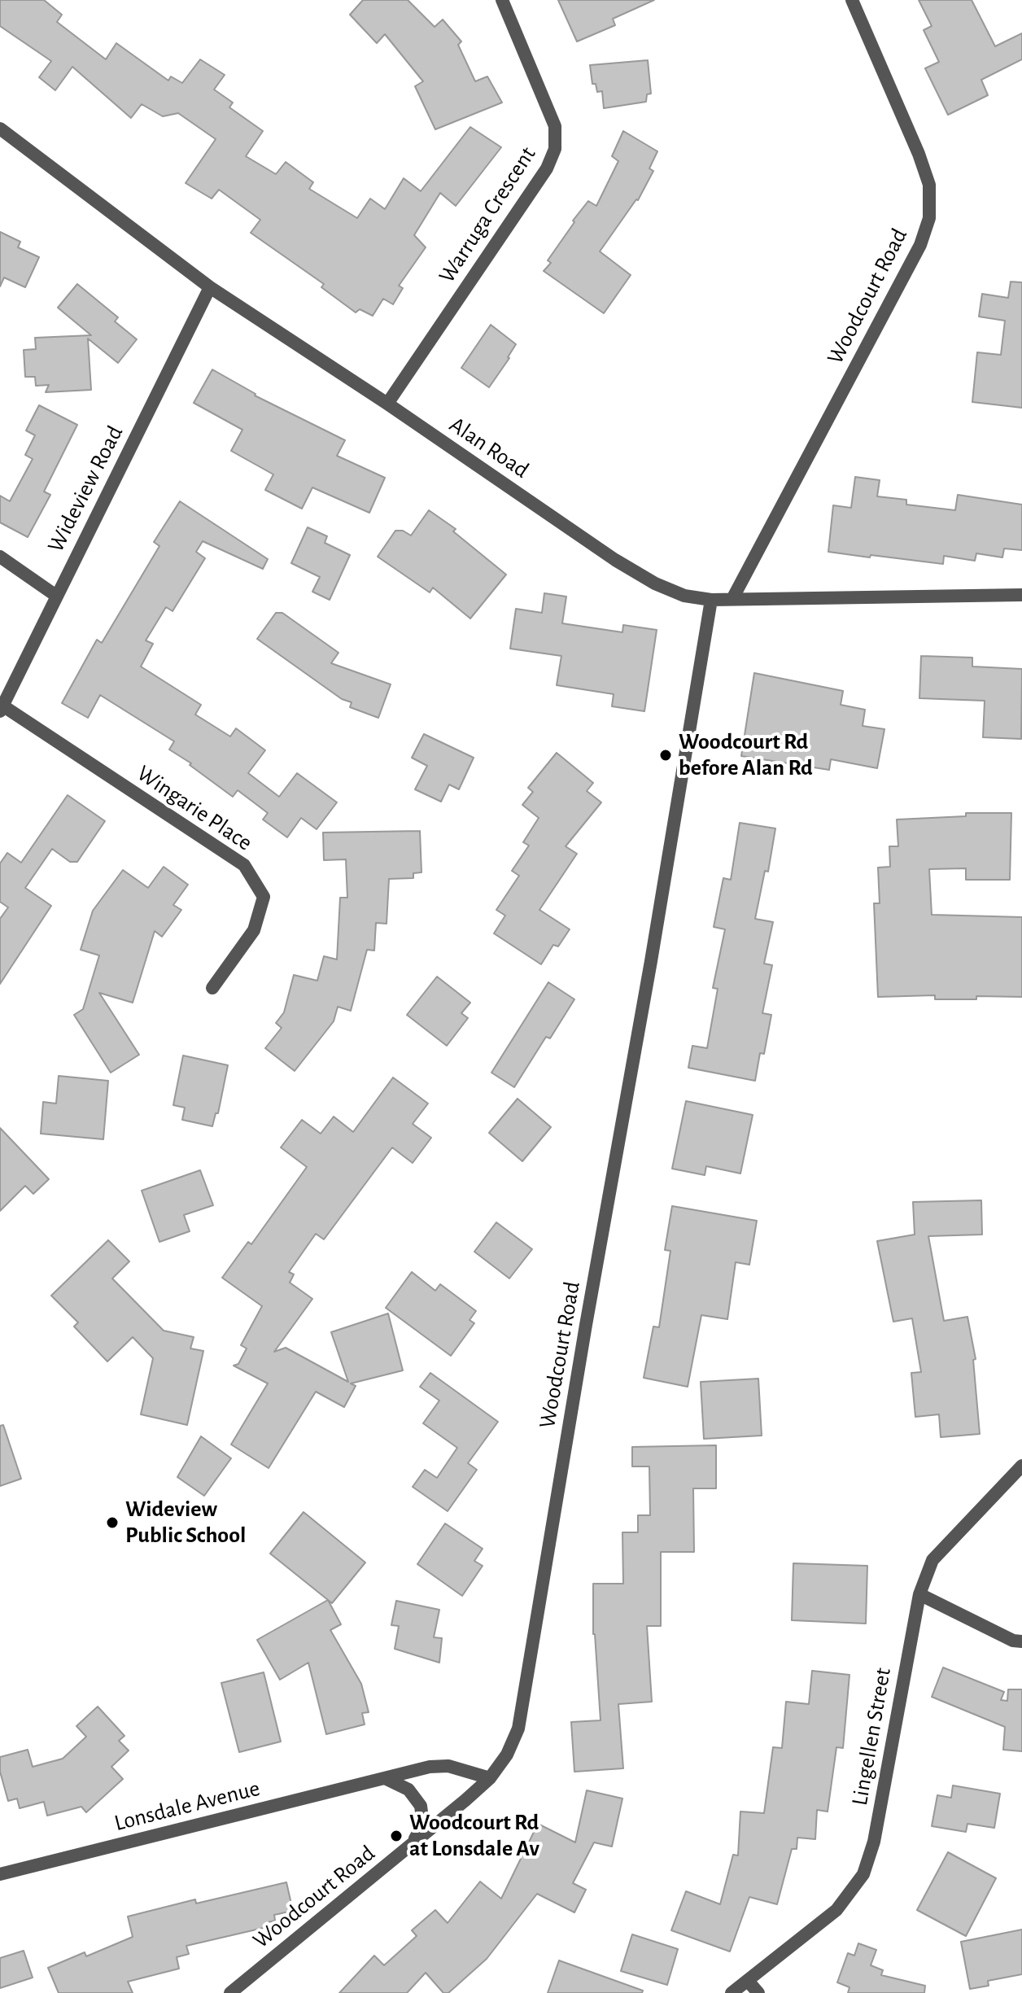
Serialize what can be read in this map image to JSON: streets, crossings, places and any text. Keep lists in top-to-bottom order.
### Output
{
  "streets": {
    "street": [
      "Warruga Crescent",
      "Woodcourt Road",
      "Alan Road",
      "Wideview Road",
      "Wingarie Place",
      "Lingellen Street",
      "Lonsdale Avenue"
    ]
  },
  "crossings": [
    ["Warruga Crescent", "Alan Road"],
    ["Woodcourt Road", "Alan Road"],
    ["Woodcourt Road", "Lonsdale Avenue"],
    ["Alan Road", "Wideview Road"],
    ["Wideview Road", "Wingarie Place"]
  ],
  "places": ["Woodcourt Rd before Alan Rd", "Wideview Public School", "Woodcourt Rd at Lonsdale Av"]
}
